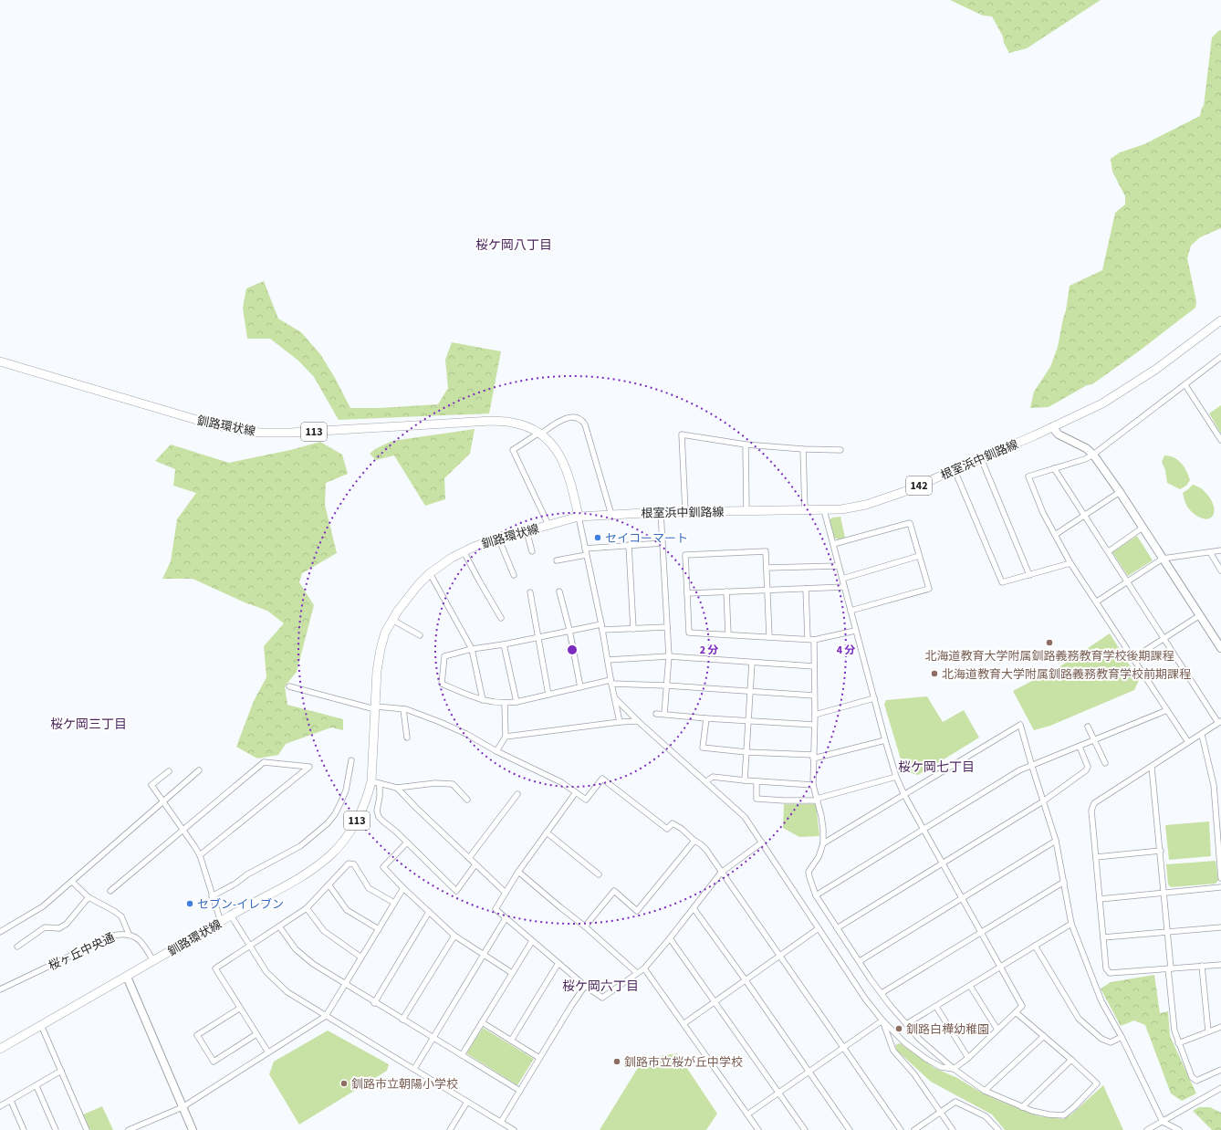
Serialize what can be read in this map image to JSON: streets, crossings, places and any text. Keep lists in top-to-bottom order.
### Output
{
  "streets": {
    "main road": [
      "釧路環状線",
      "113",
      "根室浜中釧路線",
      "142"
    ],
    "street": ["桜ヶ丘中央通"]
  },
  "crossings": [
    ["釧路環状線", "根室浜中釧路線"],
    ["釧路環状線", "桜ヶ丘中央通"]
  ],
  "districts": [
    "桜ケ岡八丁目",
    "桜ケ岡三丁目",
    "桜ケ岡七丁目",
    "桜ケ岡六丁目"
  ],
  "places": [
    "セイコーマート",
    "北海道教育大学附属釧路義務教育学校後期課程",
    "北海道教育大学附属釧路義務教育学校前期課程",
    "セブン-イレブン",
    "釧路白樺幼稚園",
    "釧路市立桜が丘中学校",
    "釧路市立朝陽小学校"
  ],
  "rings": ["2 分", "4 分"]
}
